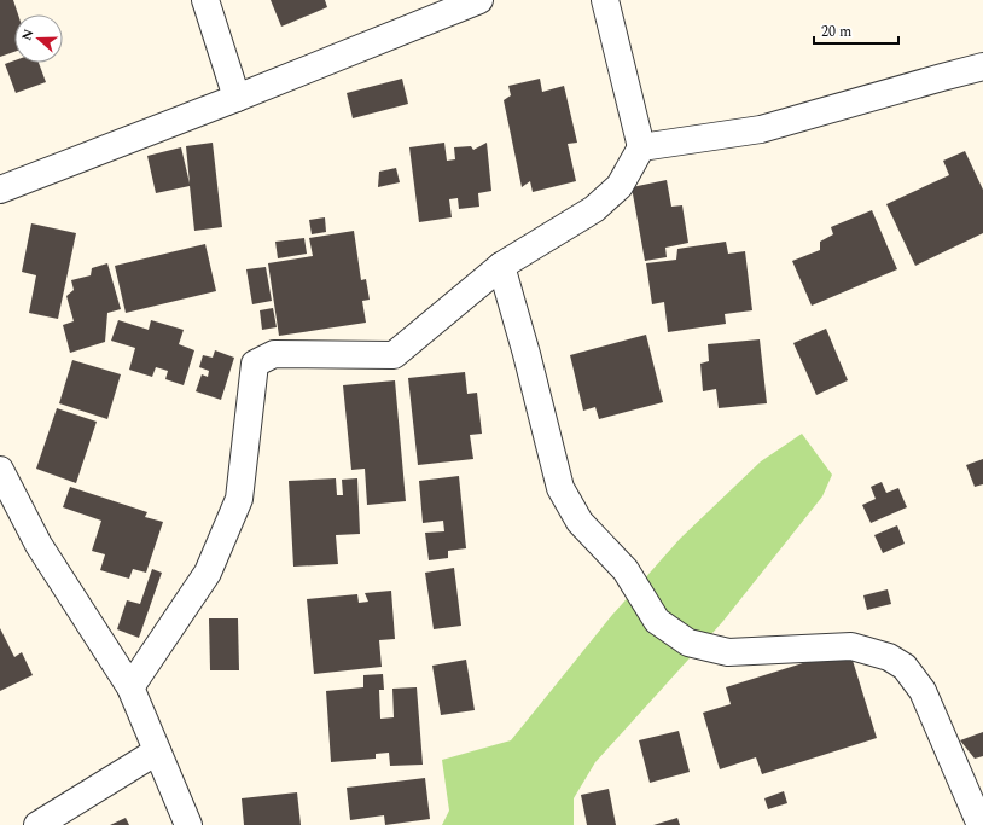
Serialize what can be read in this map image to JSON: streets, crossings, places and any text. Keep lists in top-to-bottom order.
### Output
{
  "scale_bar": "20 m",
  "north": "left"
}
